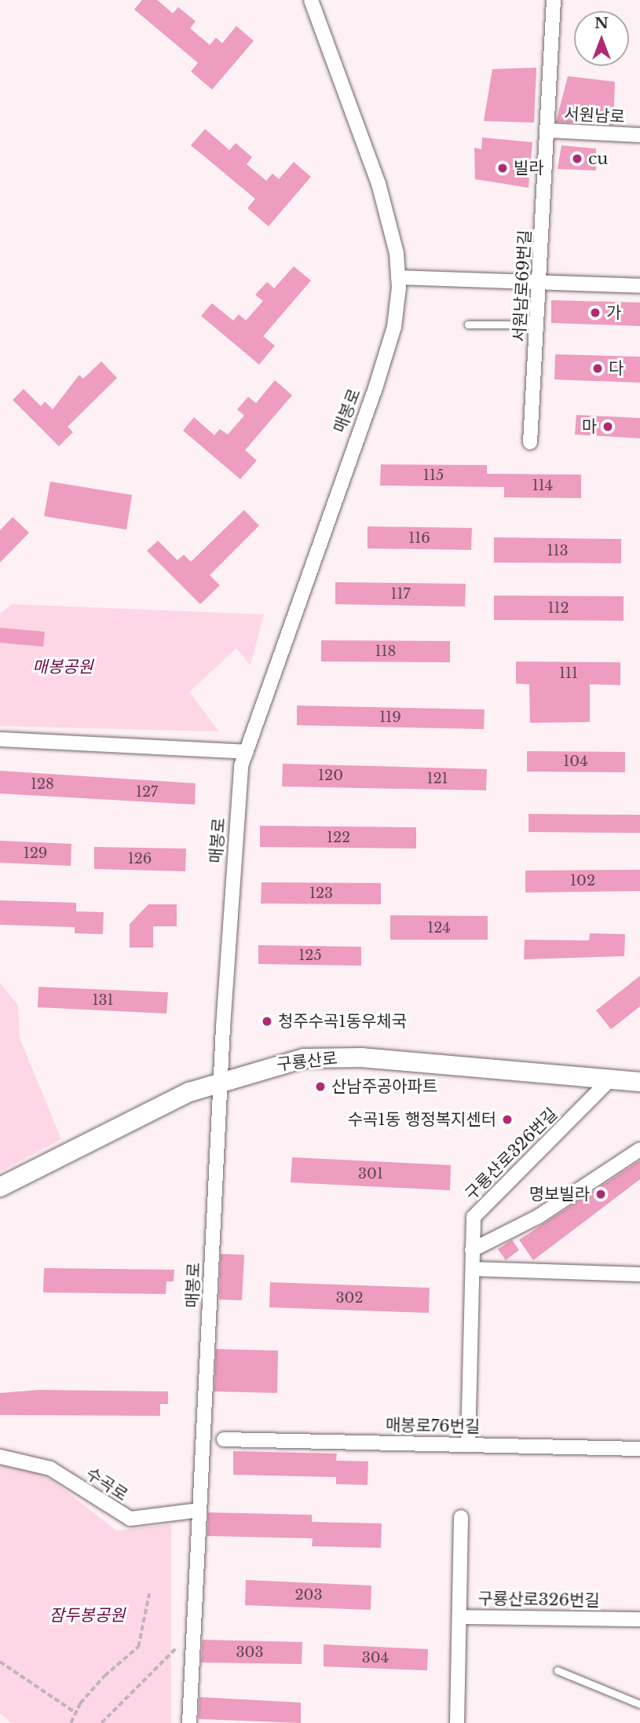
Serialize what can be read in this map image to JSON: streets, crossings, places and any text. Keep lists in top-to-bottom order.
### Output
{
  "streets": {
    "street": [
      "서원남로",
      "서원남로69번길",
      "매봉로",
      "구룡산로",
      "구룡산로326번길",
      "매봉로76번길",
      "수곡로"
    ]
  },
  "crossings": [
    ["서원남로", "서원남로69번길"],
    ["매봉로", "구룡산로"],
    ["매봉로", "수곡로"],
    ["구룡산로", "구룡산로326번길"],
    ["구룡산로326번길", "매봉로76번길"]
  ],
  "parks": ["매봉공원", "잠두봉공원"],
  "places": [
    "cu",
    "빌라",
    "가",
    "다",
    "마",
    "청주수곡1동우체국",
    "산남주공아파트",
    "수곡1동 행정복지센터",
    "명보빌라"
  ],
  "house_numbers": [
    "115",
    "114",
    "116",
    "113",
    "117",
    "112",
    "118",
    "111",
    "119",
    "104",
    "120",
    "121",
    "128",
    "127",
    "122",
    "129",
    "126",
    "102",
    "123",
    "124",
    "125",
    "131",
    "301",
    "302",
    "203",
    "303",
    "304"
  ],
  "north": "top"
}
